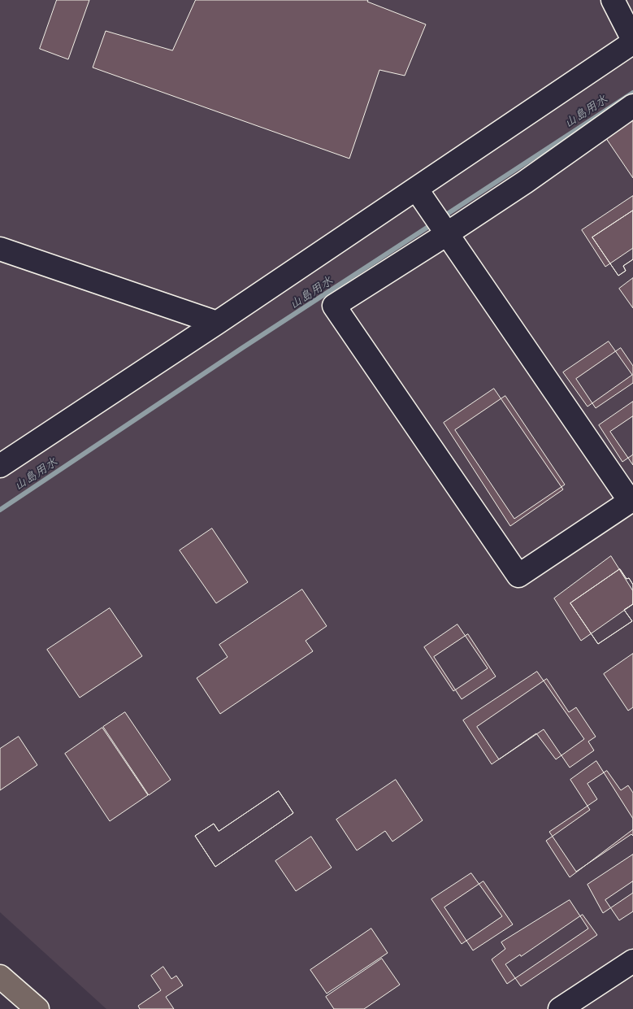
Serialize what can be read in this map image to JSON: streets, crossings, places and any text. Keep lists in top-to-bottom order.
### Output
{
  "water": ["山島用水"]
}
